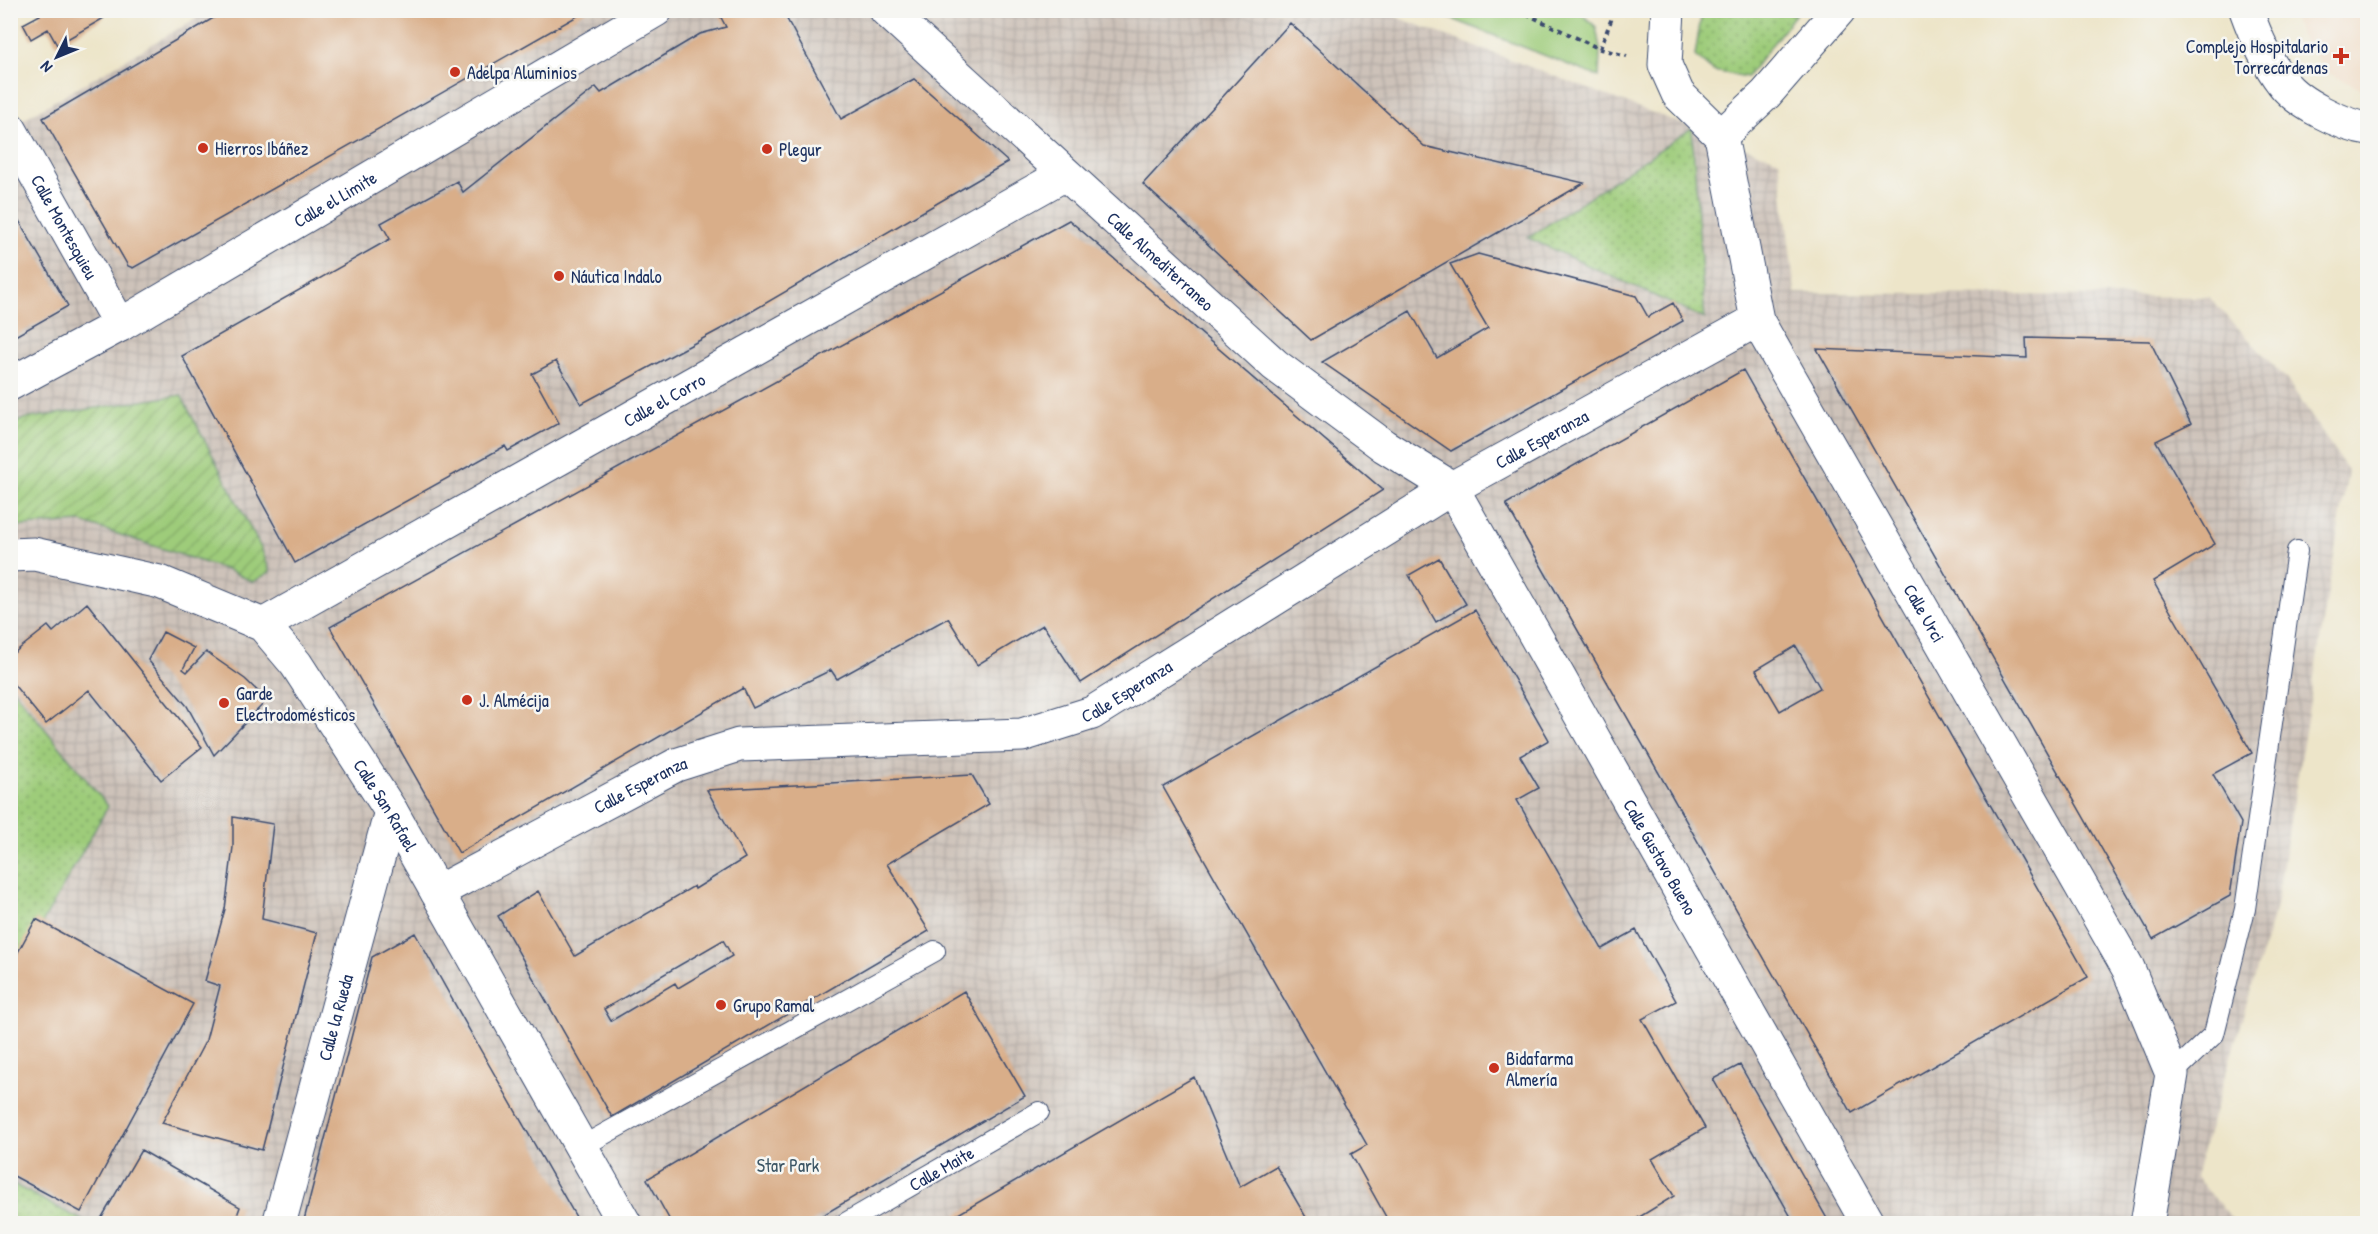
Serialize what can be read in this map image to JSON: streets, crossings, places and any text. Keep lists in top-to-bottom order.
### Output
{
  "streets": {
    "street": [
      "Calle el Limite",
      "Calle Montesquieu",
      "Calle Almediterraneo",
      "Calle el Corro",
      "Calle Esperanza",
      "Calle Urci",
      "Calle San Rafael",
      "Calle Gustavo Bueno",
      "Calle la Rueda"
    ],
    "lane": ["Calle Maite"]
  },
  "crossings": [
    ["Calle el Limite", "Calle Montesquieu"],
    ["Calle Almediterraneo", "Calle el Corro"],
    ["Calle Almediterraneo", "Calle Esperanza"],
    ["Calle Almediterraneo", "Calle Gustavo Bueno"],
    ["Calle el Corro", "Calle San Rafael"],
    ["Calle Esperanza", "Calle Urci"],
    ["Calle Esperanza", "Calle San Rafael"],
    ["Calle Esperanza", "Calle Gustavo Bueno"],
    ["Calle San Rafael", "Calle la Rueda"]
  ],
  "parks": ["Star Park"],
  "places": {
    "health": ["Complejo Hospitalario Torrecárdenas"],
    "other": [
      "Adelpa Aluminios",
      "Hierros Ibáñez",
      "Plegur",
      "Náutica Indalo",
      "J. Almécija",
      "Garde Electrodomésticos",
      "Grupo Ramal",
      "Bidafarma Almería"
    ]
  },
  "north": "bottom left"
}
